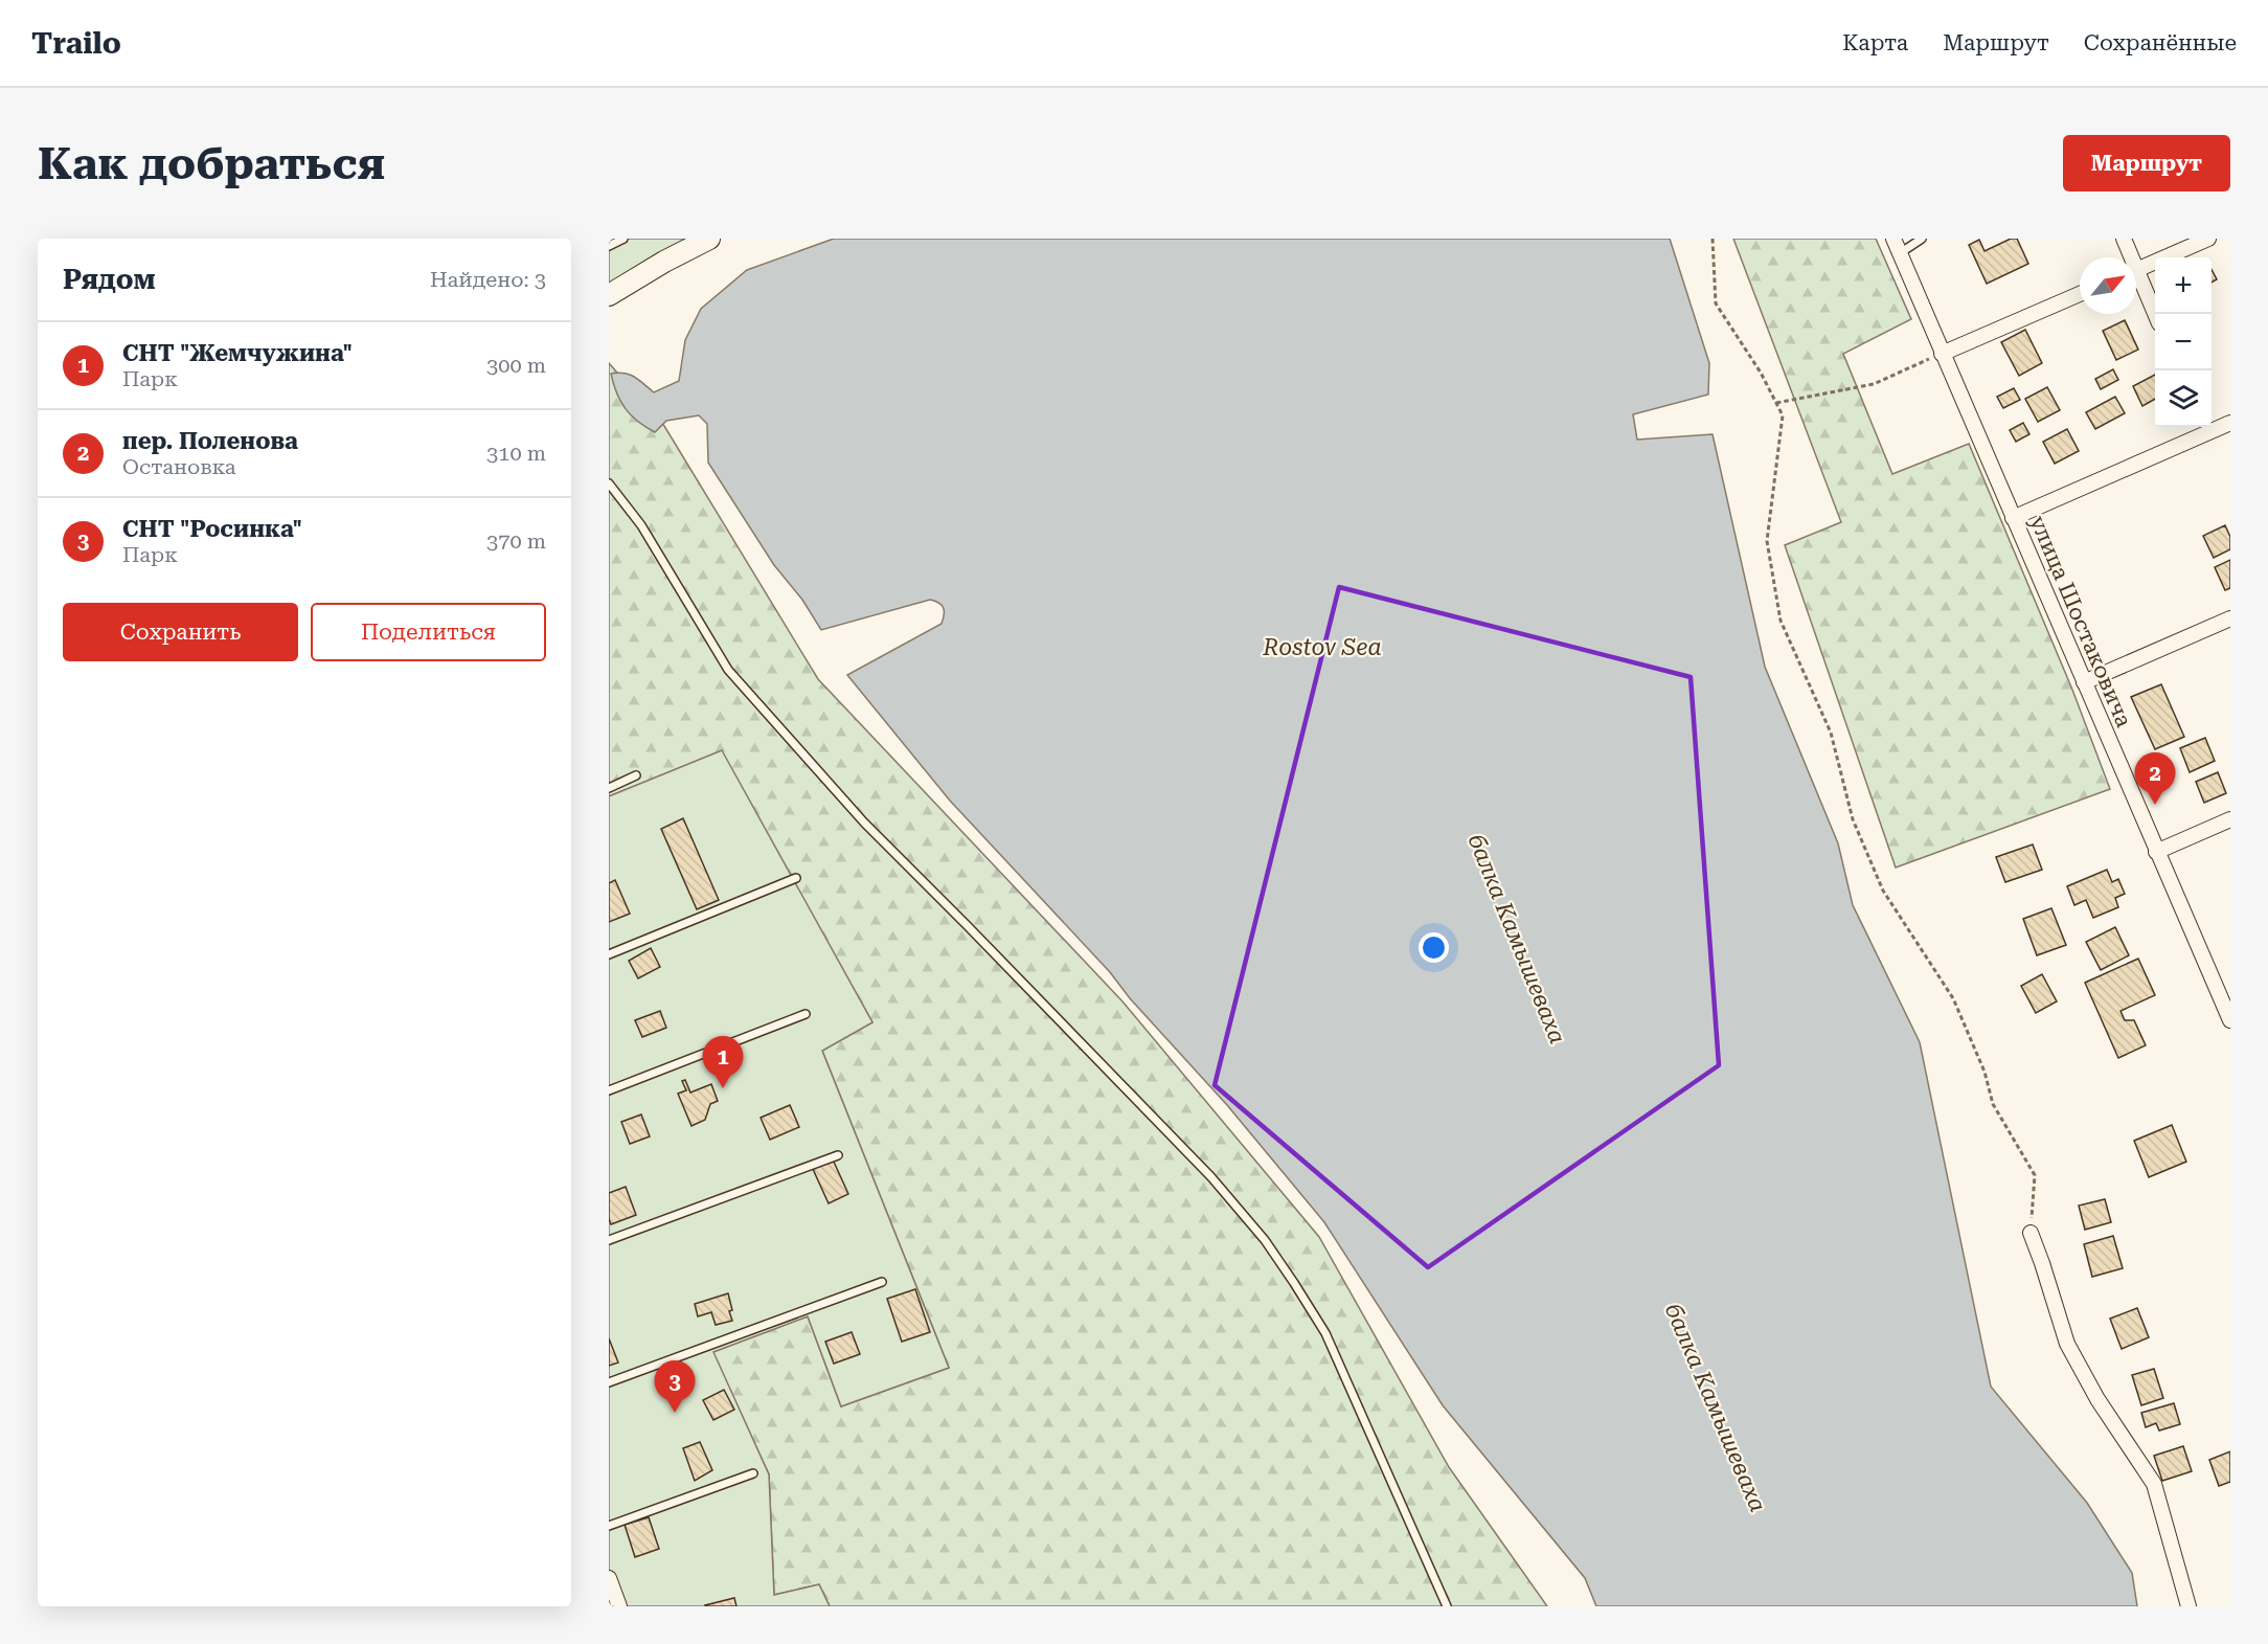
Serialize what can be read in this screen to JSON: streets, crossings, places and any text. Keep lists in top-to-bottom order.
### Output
{
  "streets": {
    "street": ["улица Шостаковича"]
  },
  "water": ["Rostov Sea", "балка Камышеваха"],
  "north": "top right",
  "page": {
    "header": "Trailo",
    "nav": ["Карта", "Маршрут", "Сохранённые"],
    "buttons": [
      "Маршрут",
      ["Сохранить", "Поделиться"]
    ],
    "title": "Как добраться",
    "heading": ["Рядом", "Найдено: 3"],
    "map_buttons": ["+", "−"],
    "list": [
      {
        "mark": "1",
        "name": "СНТ \"Жемчужина\"",
        "note": "Парк",
        "value": "300 m"
      },
      {
        "mark": "2",
        "name": "пер. Поленова",
        "note": "Остановка",
        "value": "310 m"
      },
      {
        "mark": "3",
        "name": "СНТ \"Росинка\"",
        "note": "Парк",
        "value": "370 m"
      }
    ],
    "pins": ["2", "1", "3"]
  }
}
